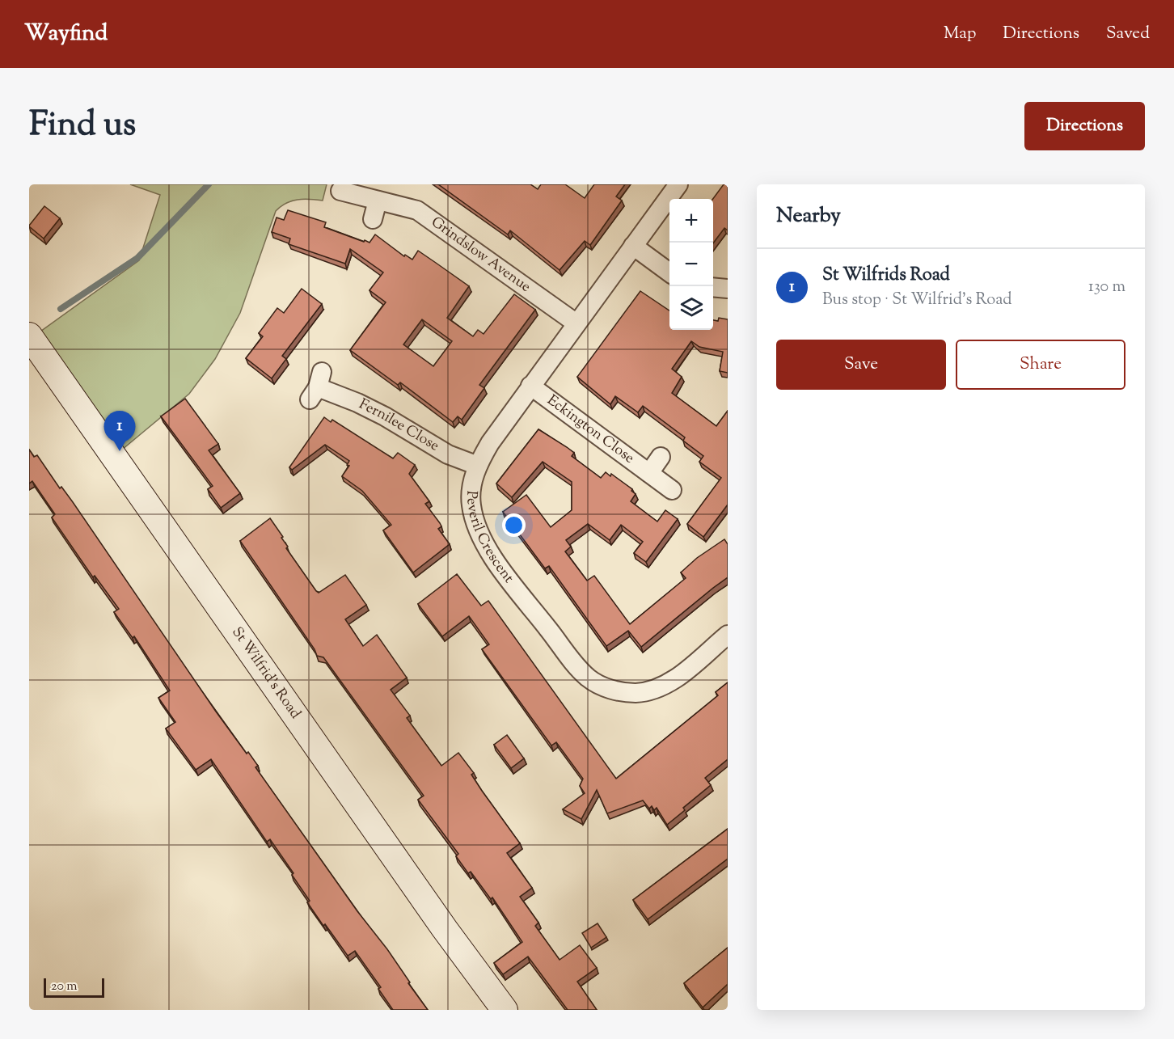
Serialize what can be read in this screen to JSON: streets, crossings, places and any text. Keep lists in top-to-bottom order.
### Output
{
  "streets": {
    "street": [
      "Grindslow Avenue",
      "Fernilee Close",
      "Eckington Close",
      "Peveril Crescent",
      "St Wilfrid's Road"
    ]
  },
  "crossings": [
    ["Grindslow Avenue", "Peveril Crescent"],
    ["Fernilee Close", "Peveril Crescent"],
    ["Eckington Close", "Peveril Crescent"]
  ],
  "scale_bar": "20 m",
  "page": {
    "header": "Wayfind",
    "nav": ["Map", "Directions", "Saved"],
    "title": "Find us",
    "buttons": [
      "Directions",
      ["Save", "Share"]
    ],
    "heading": "Nearby",
    "map_buttons": ["+", "−"],
    "list": [
      {
        "mark": "1",
        "name": "St Wilfrids Road",
        "note": "Bus stop · St Wilfrid's Road",
        "value": "130 m"
      }
    ],
    "pins": "1",
    "scale": "20 m"
  }
}
